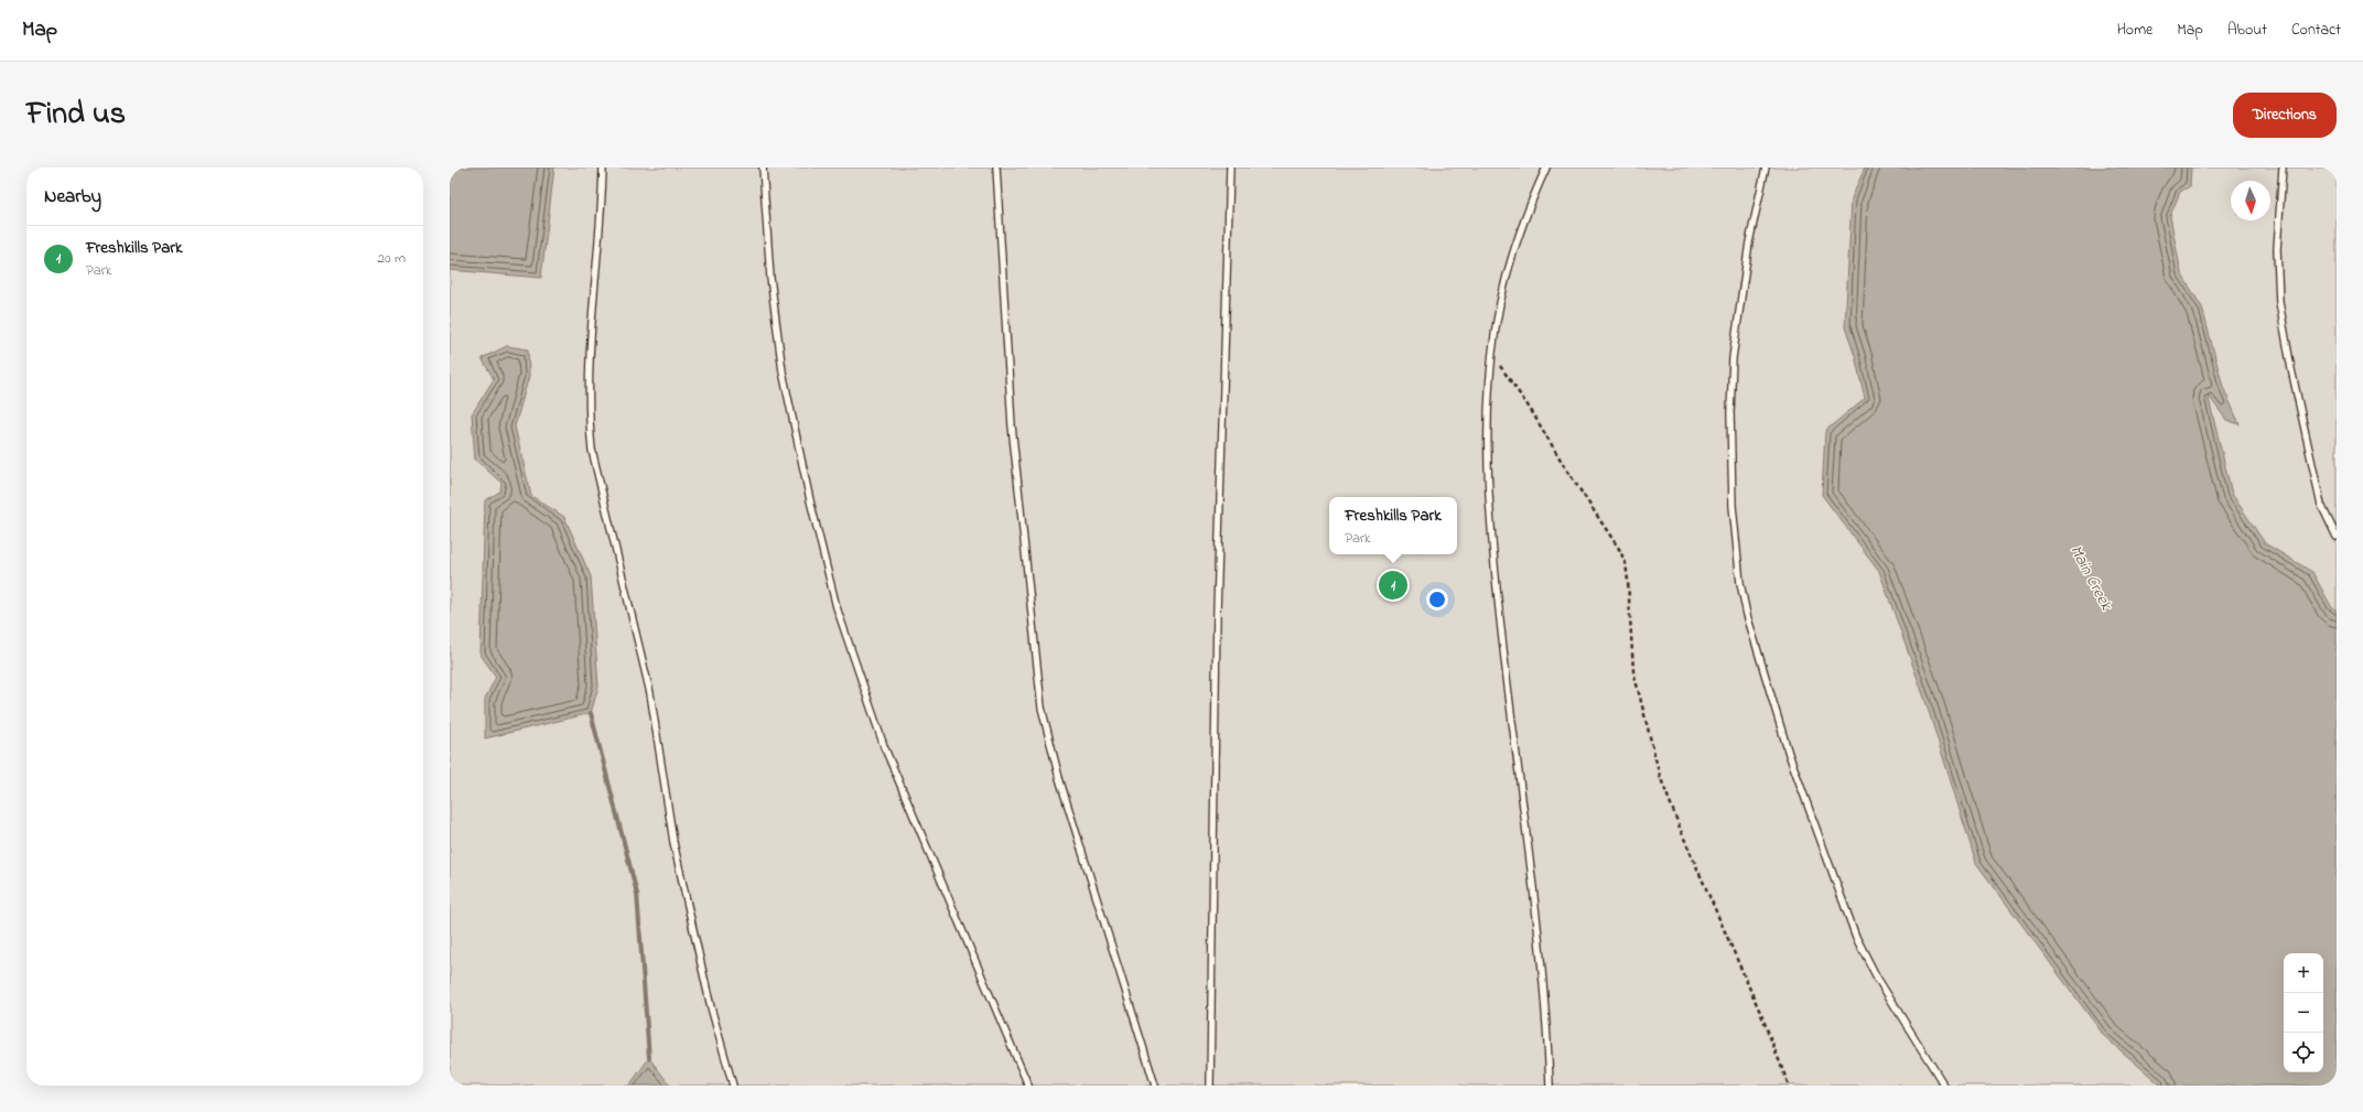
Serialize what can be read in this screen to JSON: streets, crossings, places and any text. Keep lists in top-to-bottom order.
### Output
{
  "water": ["Main Creek"],
  "north": "bottom",
  "page": {
    "header": "Map",
    "nav": [
      "Home",
      "Map",
      "About",
      "Contact"
    ],
    "title": "Find us",
    "buttons": "Directions",
    "heading": "Nearby",
    "list": [
      {
        "mark": "1",
        "name": "Freshkills Park",
        "note": "Park",
        "value": "20 m"
      }
    ],
    "popup": ["Freshkills Park", "Park"],
    "pins": "1",
    "map_buttons": ["+", "−"]
  }
}
